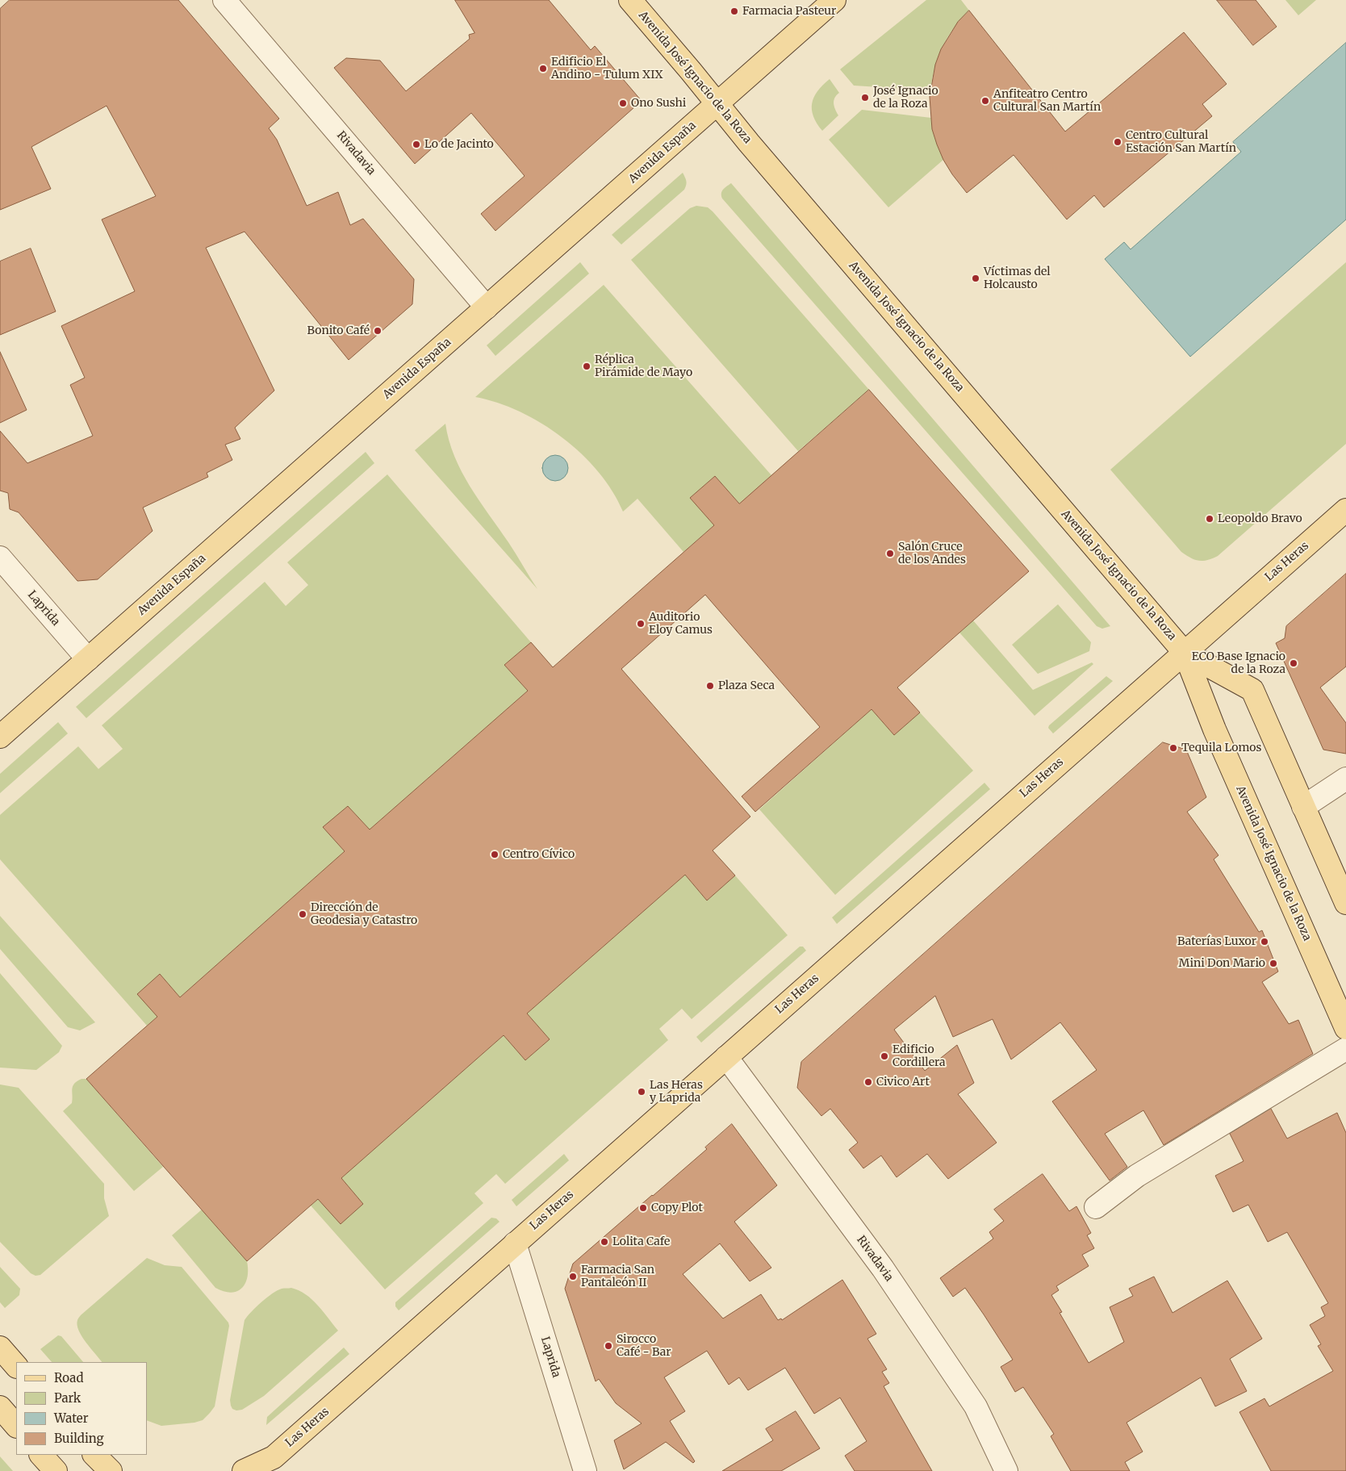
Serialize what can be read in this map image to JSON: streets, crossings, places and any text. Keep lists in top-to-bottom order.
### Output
{
  "streets": {
    "main road": ["Avenida José Ignacio de la Roza", "Avenida España", "Las Heras"],
    "street": ["Rivadavia", "Laprida"]
  },
  "crossings": [
    ["Avenida José Ignacio de la Roza", "Avenida España"],
    ["Avenida José Ignacio de la Roza", "Las Heras"],
    ["Avenida España", "Rivadavia"],
    ["Avenida España", "Laprida"],
    ["Rivadavia", "Las Heras"],
    ["Las Heras", "Laprida"]
  ],
  "places": [
    "Farmacia Pasteur",
    "Edificio El Andino - Tulum XIX",
    "José Ignacio de la Roza",
    "Anfiteatro Centro Cultural San Martín",
    "Ono Sushi",
    "Centro Cultural Estación San Martín",
    "Lo de Jacinto",
    "Víctimas del Holcausto",
    "Bonito Café",
    "Réplica Pirámide de Mayo",
    "Leopoldo Bravo",
    "Salón Cruce de los Andes",
    "Auditorio Eloy Camus",
    "ECO Base Ignacio de la Roza",
    "Plaza Seca",
    "Tequila Lomos",
    "Centro Cívico",
    "Dirección de Geodesia y Catastro",
    "Baterías Luxor",
    "Mini Don Mario",
    "Edificio Cordillera",
    "Civico Art",
    "Las Heras y Laprida",
    "Copy Plot",
    "Lolita Cafe",
    "Farmacia San Pantaleón II",
    "Sirocco Café - Bar"
  ],
  "legend": [
    "Road",
    "Park",
    "Water",
    "Building"
  ]
}
